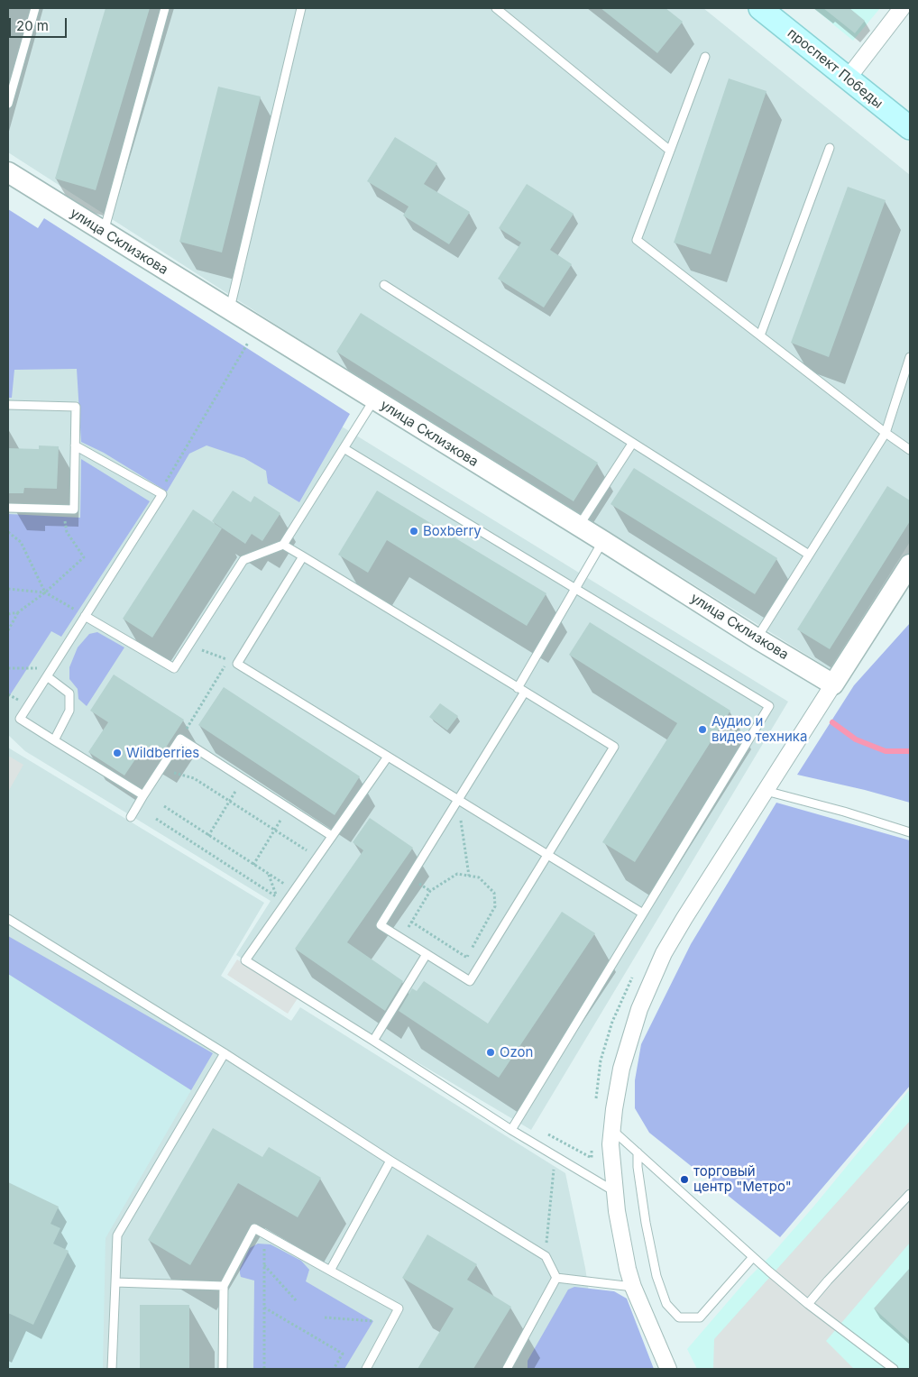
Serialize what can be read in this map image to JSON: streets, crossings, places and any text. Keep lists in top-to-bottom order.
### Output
{
  "streets": {
    "main road": ["проспект Победы"],
    "street": ["улица Склизкова"]
  },
  "places": [
    "Boxberry",
    "Аудио и видео техника",
    "Wildberries",
    "Ozon",
    "торговый центр \"Метро\""
  ],
  "scale_bar": "20 m"
}
